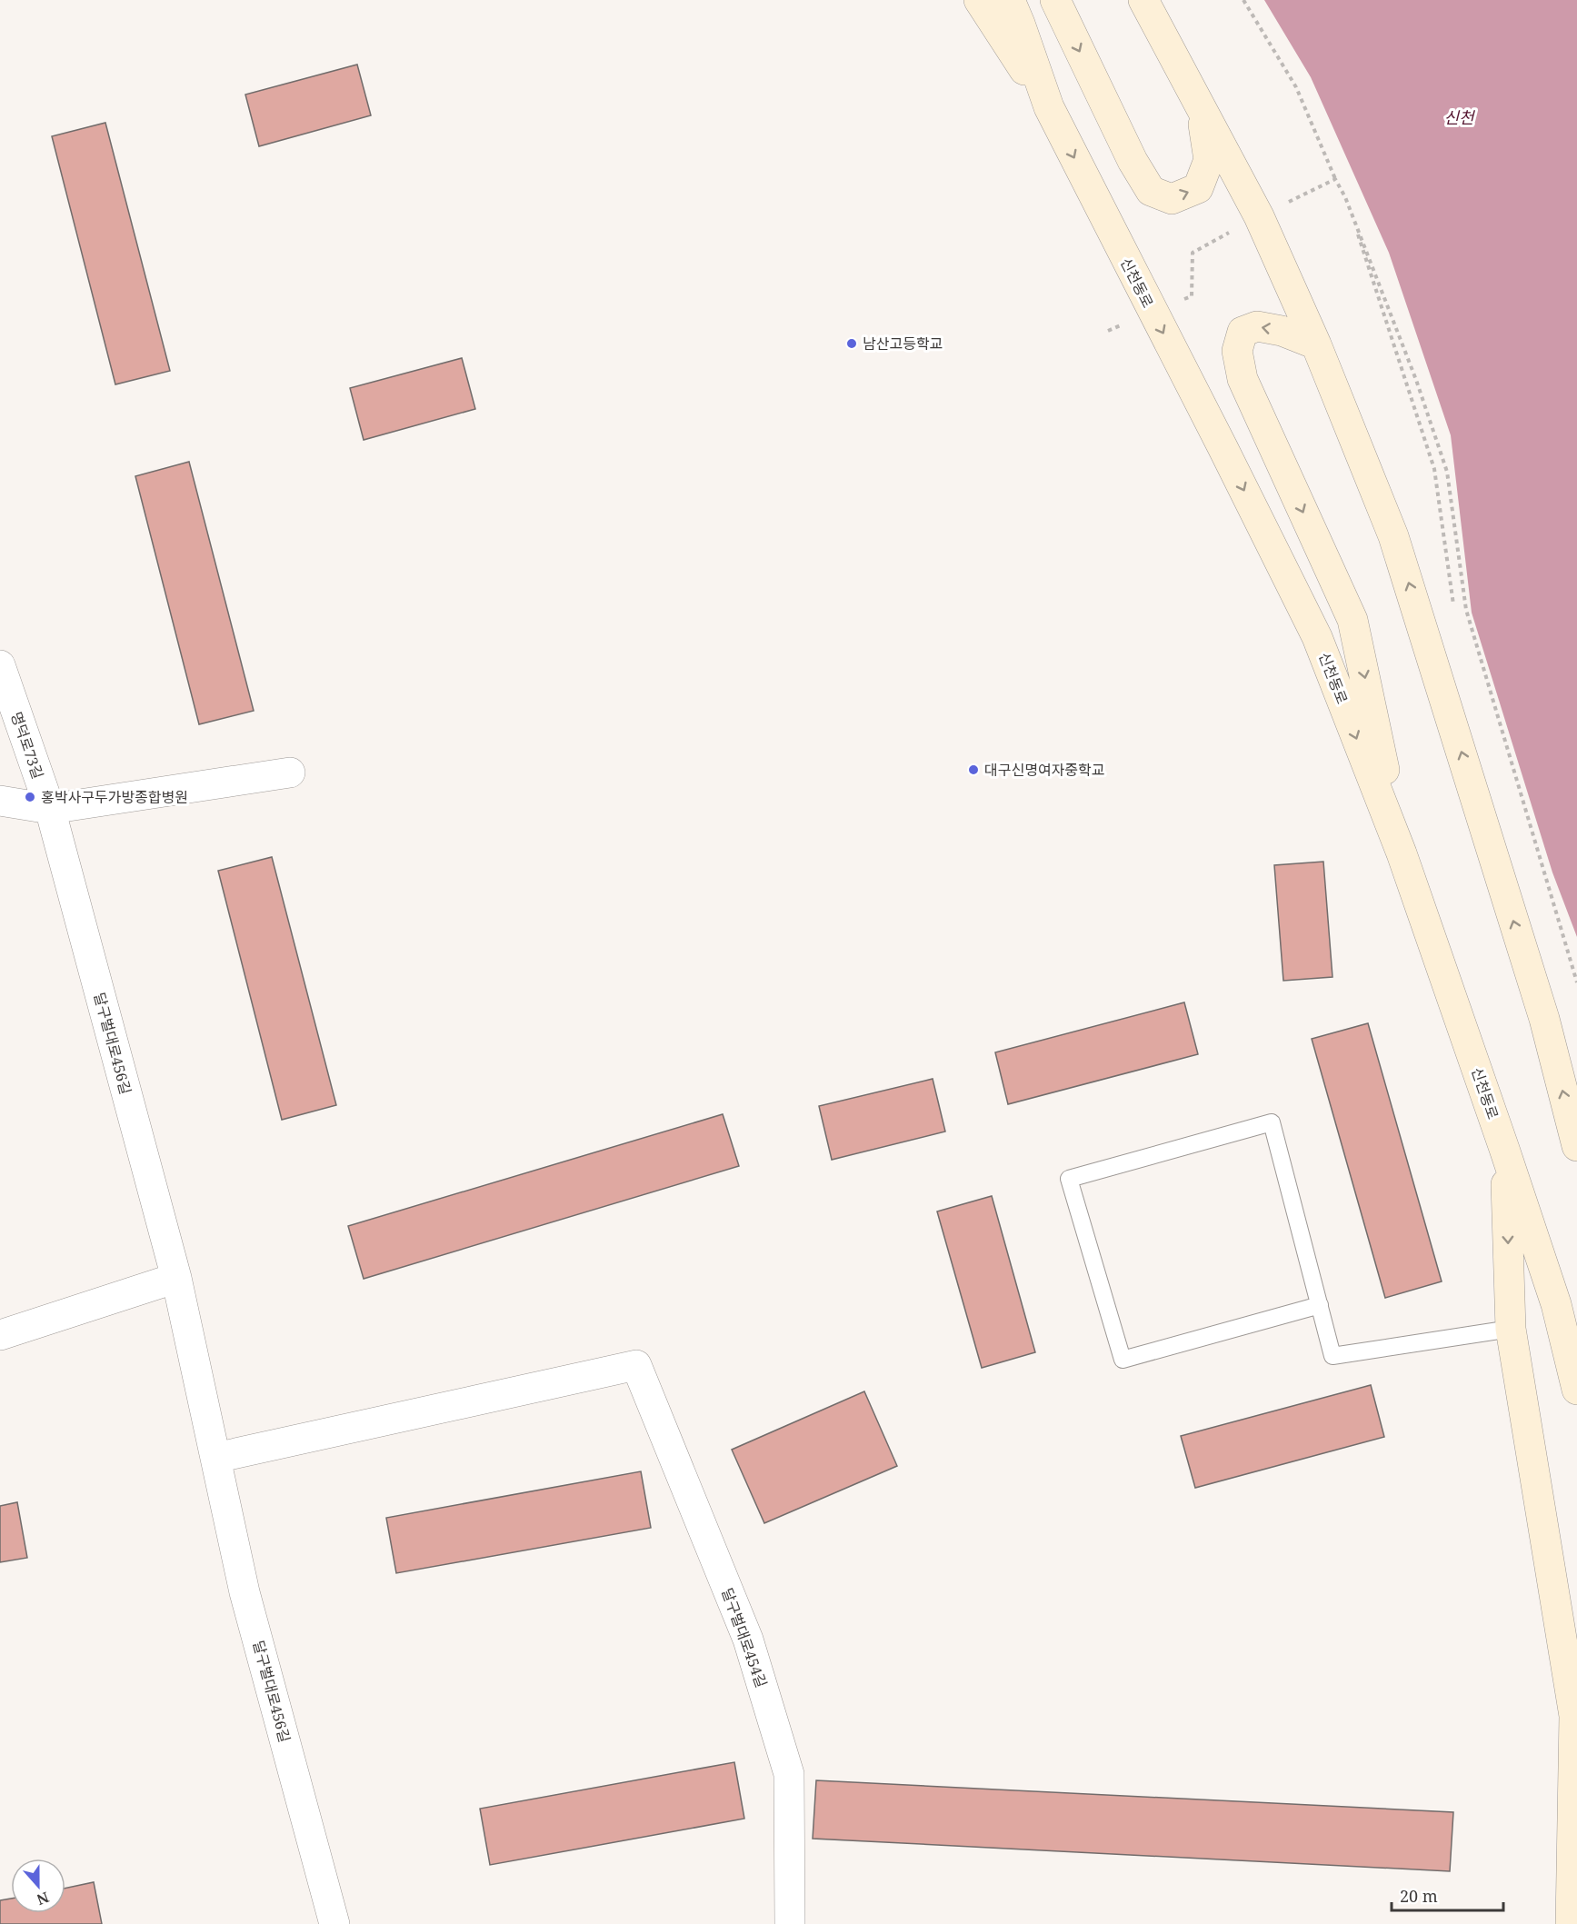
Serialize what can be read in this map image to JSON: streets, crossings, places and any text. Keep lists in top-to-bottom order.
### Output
{
  "streets": {
    "main road": ["신천동로"],
    "street": ["명덕로73길", "달구벌대로456길", "달구벌대로454길"]
  },
  "crossings": [
    ["명덕로73길", "달구벌대로456길"],
    ["달구벌대로456길", "달구벌대로454길"]
  ],
  "water": ["신천"],
  "places": ["남산고등학교", "대구신명여자중학교", "홍박사구두가방종합병원"],
  "scale_bar": "20 m",
  "north": "bottom"
}
